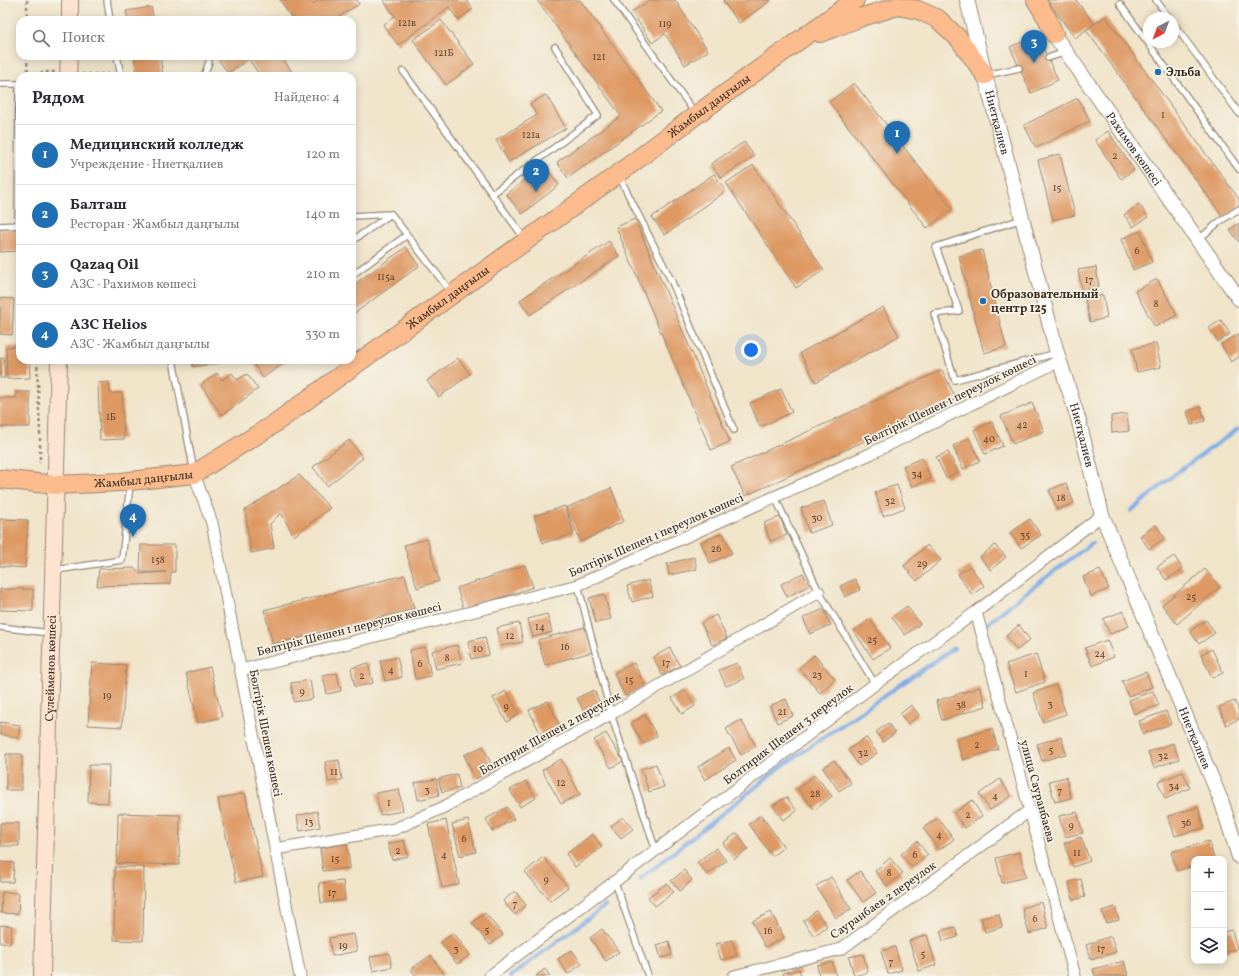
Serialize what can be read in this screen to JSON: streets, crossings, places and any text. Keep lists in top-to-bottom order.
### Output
{
  "streets": {
    "main road": ["Жамбыл даңғылы", "Сүлейменов көшесі"],
    "street": [
      "Ниетқалиев",
      "Рахимов көшесі",
      "Бөлтірік Шешен 1 переулок көшесі",
      "Бөлтірік Шешен көшесі",
      "Болтирик Шешен 2 переулок",
      "Болтирик Шешен 3 переулок",
      "улица Сауранбаева",
      "Сауранбаев 2 переулок"
    ]
  },
  "crossings": [
    ["Жамбыл даңғылы", "Сүлейменов көшесі"],
    ["Жамбыл даңғылы", "Бөлтірік Шешен көшесі"],
    ["Ниетқалиев", "Бөлтірік Шешен 1 переулок көшесі"],
    ["Ниетқалиев", "Болтирик Шешен 3 переулок"],
    ["Бөлтірік Шешен 1 переулок көшесі", "Бөлтірік Шешен көшесі"],
    ["Бөлтірік Шешен көшесі", "Болтирик Шешен 2 переулок"],
    ["Болтирик Шешен 3 переулок", "улица Сауранбаева"],
    ["улица Сауранбаева", "Сауранбаев 2 переулок"]
  ],
  "places": ["Эльба", "Образовательный центр 125"],
  "house_numbers": [
    "121в",
    "119",
    "121Б",
    "121",
    "1",
    "121а",
    "2",
    "15",
    "6",
    "115а",
    "17",
    "8",
    "1Б",
    "42",
    "40",
    "34",
    "18",
    "32",
    "30",
    "35",
    "26",
    "158",
    "29",
    "25",
    "14",
    "12",
    "25",
    "16",
    "10",
    "24",
    "8",
    "17",
    "6",
    "4",
    "1",
    "23",
    "2",
    "15",
    "9",
    "19",
    "3",
    "38",
    "9",
    "21",
    "2",
    "5",
    "32",
    "32",
    "11",
    "12",
    "34",
    "3",
    "7",
    "28",
    "4",
    "1",
    "2",
    "13",
    "36",
    "9",
    "4",
    "6",
    "2",
    "11",
    "4",
    "6",
    "15",
    "8",
    "9",
    "17",
    "7",
    "6",
    "5",
    "16",
    "19",
    "3",
    "17",
    "5",
    "7"
  ],
  "north": "bottom left",
  "page": {
    "search": "Поиск",
    "pins": [
      "3",
      "1",
      "2",
      "4"
    ],
    "heading": ["Рядом", "Найдено: 4"],
    "list": [
      {
        "mark": "1",
        "name": "Медицинский колледж",
        "note": "Учреждение · Ниетқалиев",
        "value": "120 m"
      },
      {
        "mark": "2",
        "name": "Балташ",
        "note": "Ресторан · Жамбыл даңғылы",
        "value": "140 m"
      },
      {
        "mark": "3",
        "name": "Qazaq Oil",
        "note": "АЗС · Рахимов көшесі",
        "value": "210 m"
      },
      {
        "mark": "4",
        "name": "АЗС Helios",
        "note": "АЗС · Жамбыл даңғылы",
        "value": "330 m"
      }
    ],
    "map_buttons": ["+", "−"]
  }
}
